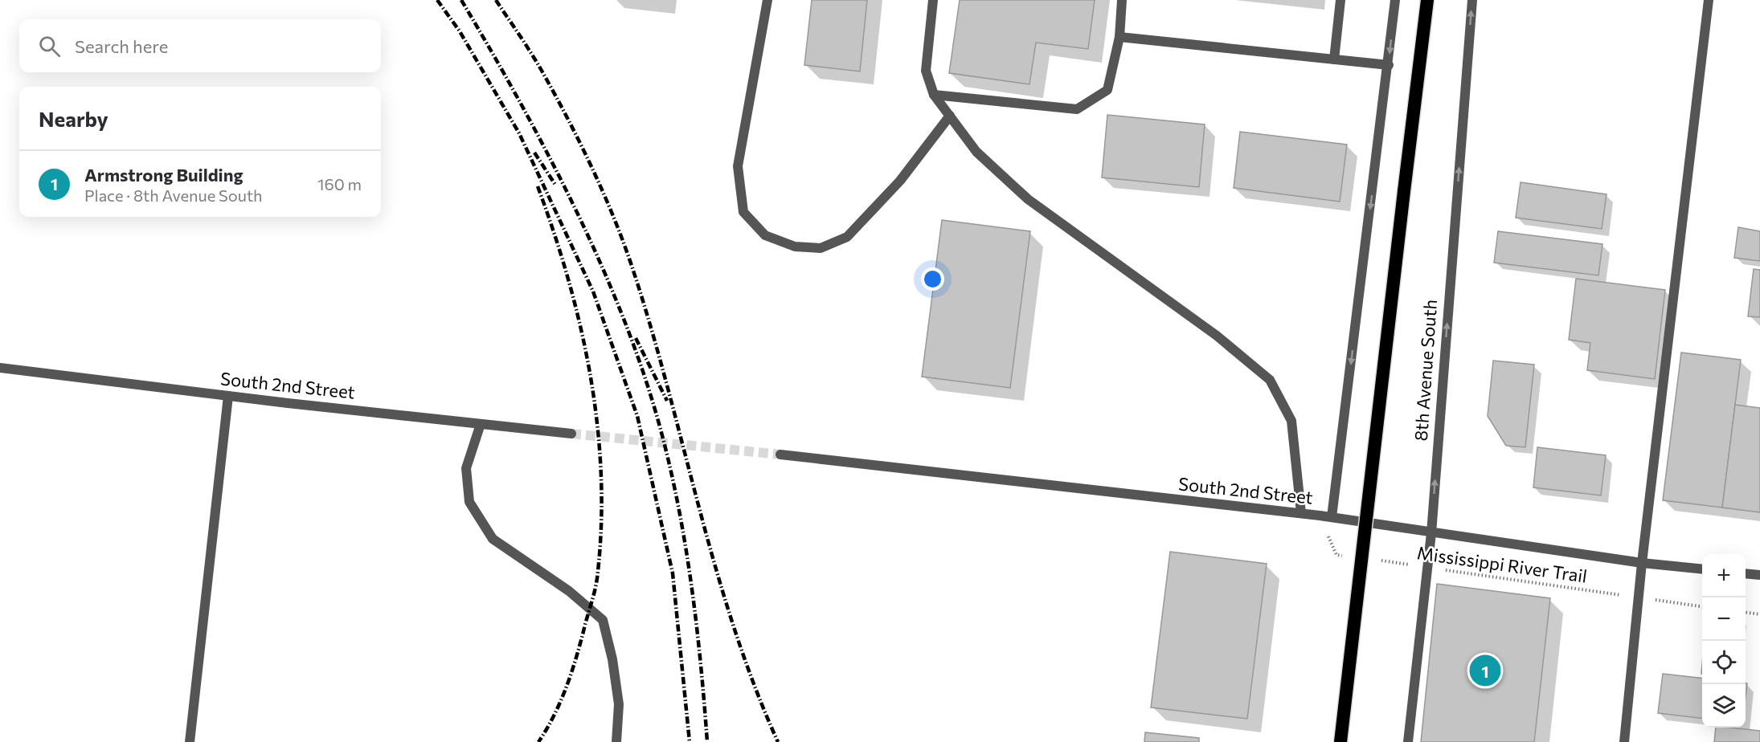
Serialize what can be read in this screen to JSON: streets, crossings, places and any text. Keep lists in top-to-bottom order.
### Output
{
  "streets": {
    "street": ["8th Avenue South", "South 2nd Street"],
    "path": ["Mississippi River Trail"]
  },
  "crossings": [
    ["8th Avenue South", "South 2nd Street"],
    ["8th Avenue South", "Mississippi River Trail"]
  ],
  "page": {
    "search": "Search here",
    "heading": "Nearby",
    "list": [
      {
        "mark": "1",
        "name": "Armstrong Building",
        "note": "Place · 8th Avenue South",
        "value": "160 m"
      }
    ],
    "map_buttons": ["+", "−"],
    "pins": "1"
  }
}
